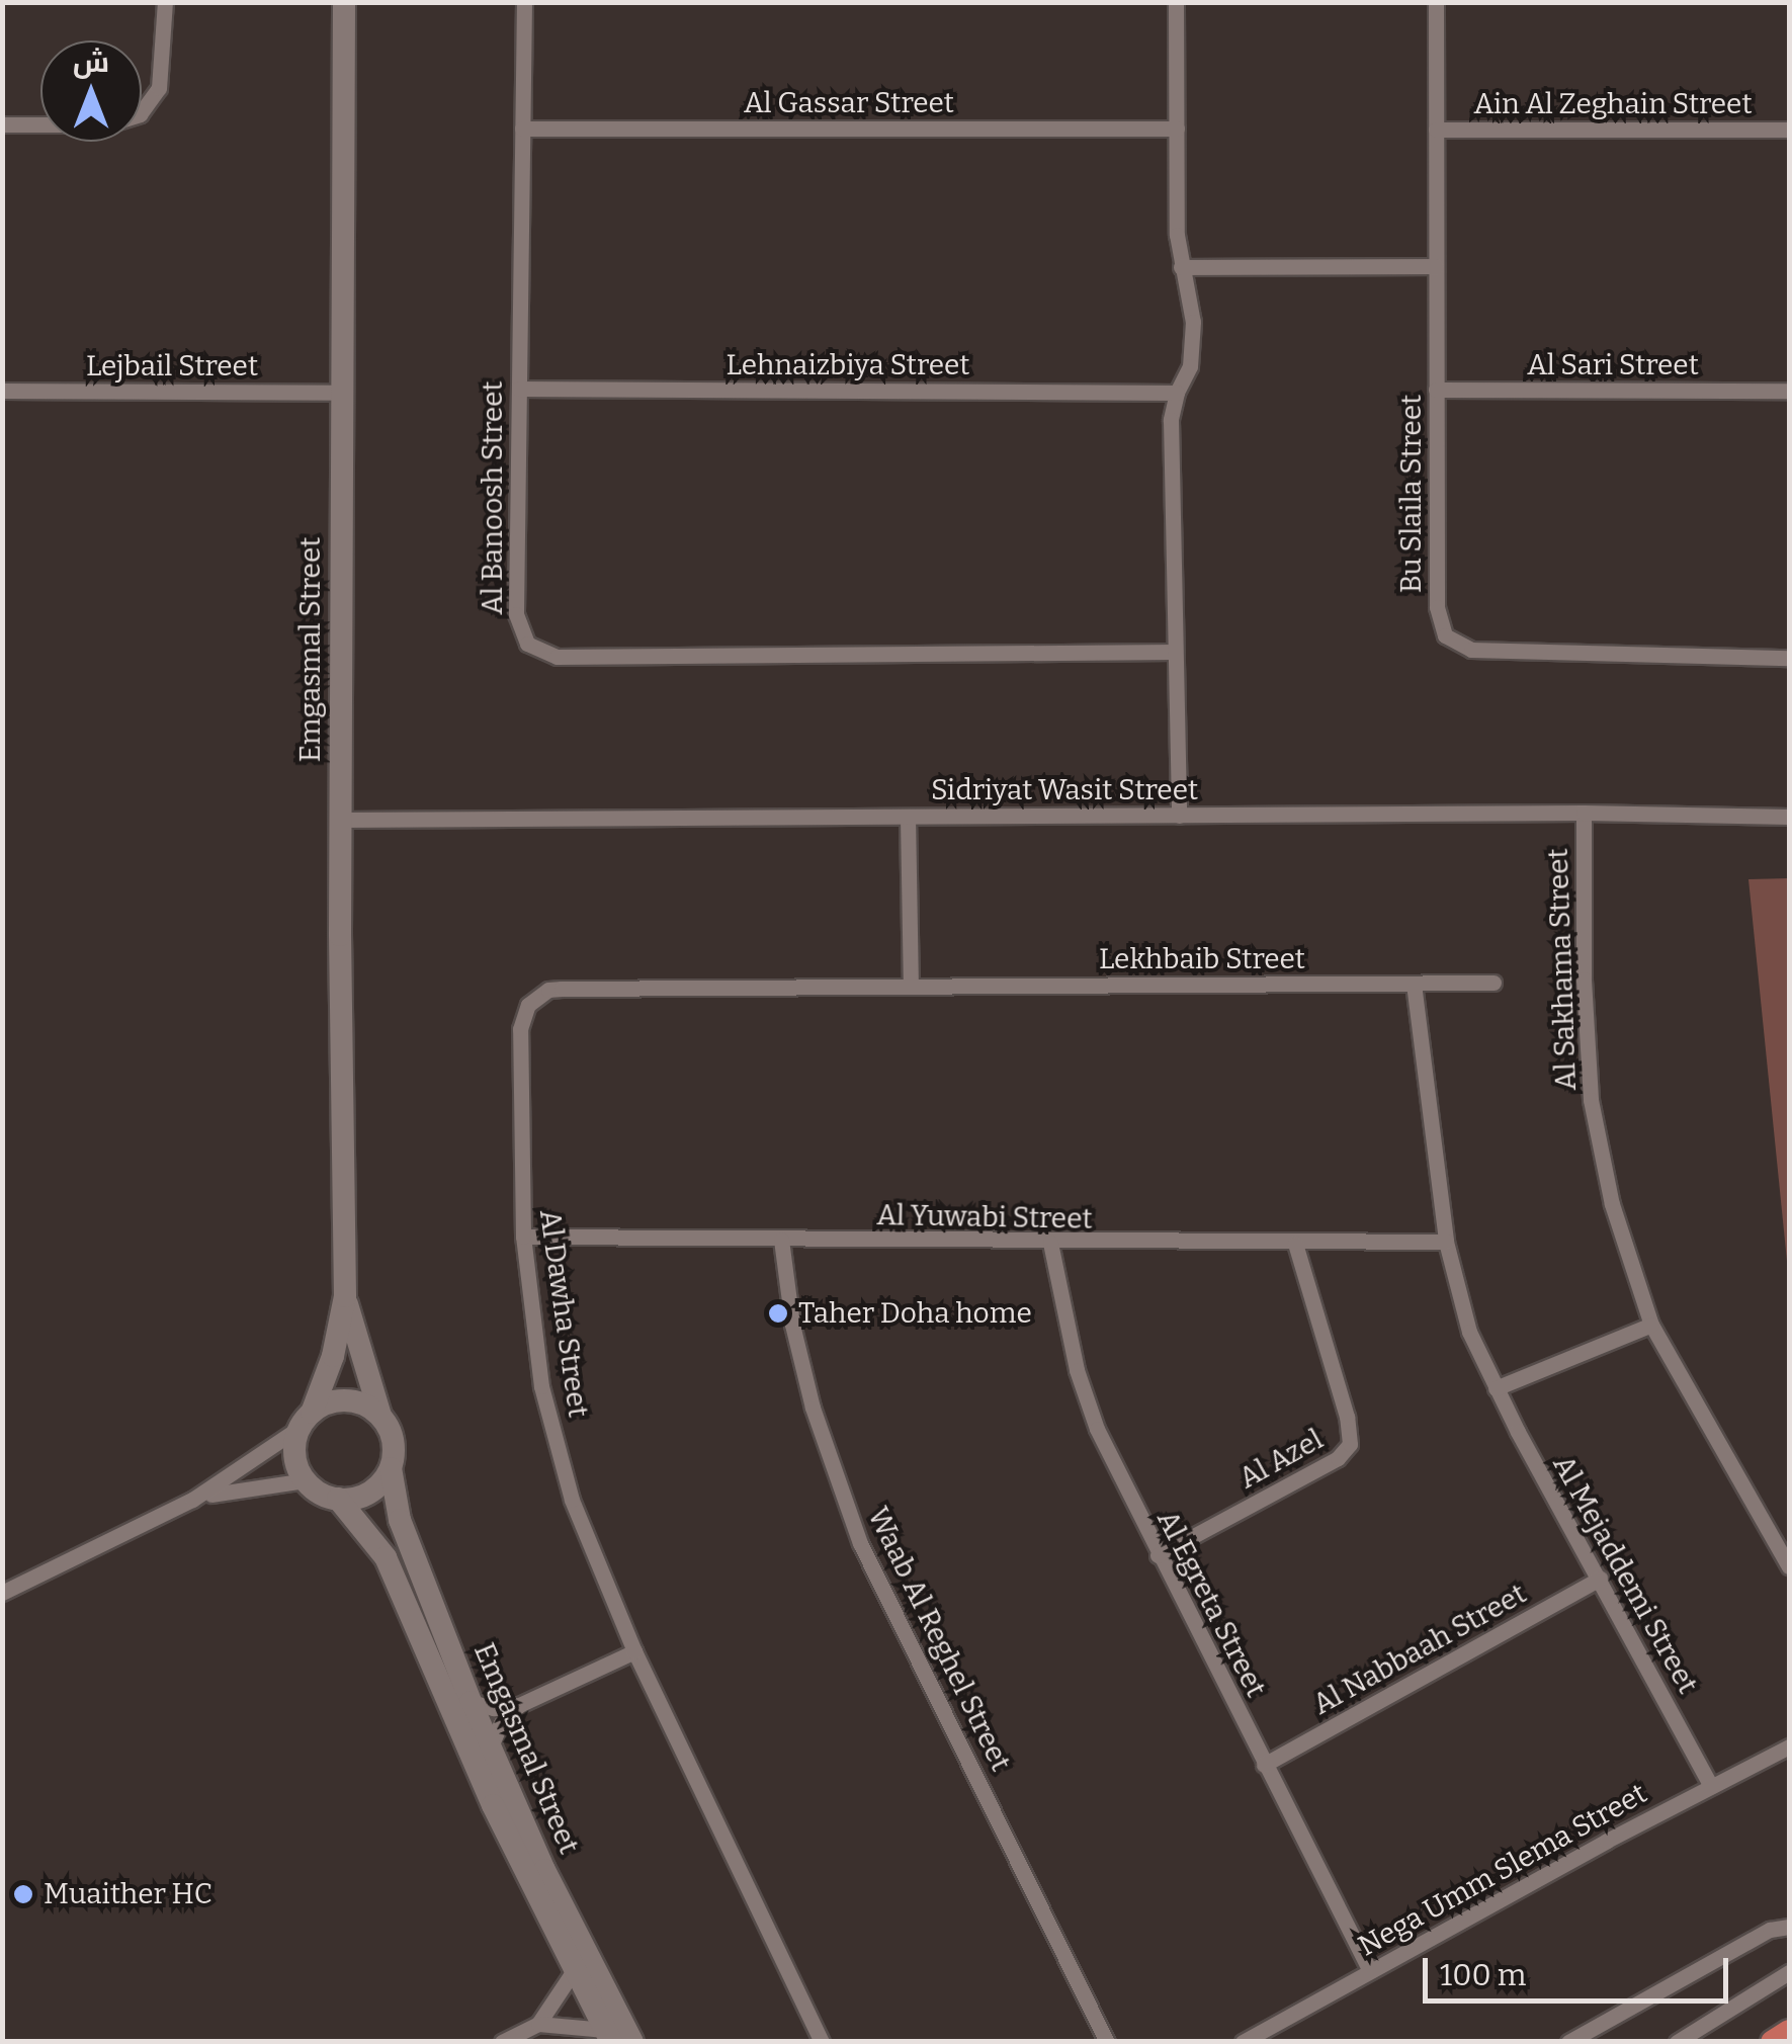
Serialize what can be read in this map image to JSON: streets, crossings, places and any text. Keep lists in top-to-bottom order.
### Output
{
  "streets": {
    "street": [
      "Al Gassar Street",
      "Ain Al Zeghain Street",
      "Lehnaizbiya Street",
      "Al Sari Street",
      "Lejbail Street",
      "Bu Slaila Street",
      "Al Banoosh Street",
      "Emgasmal Street",
      "Sidriyat Wasit Street",
      "Lekhbaib Street",
      "Al Sakhama Street",
      "Al Yuwabi Street",
      "Al Dawha Street",
      "Al Azel",
      "Al Mejaddemi Street",
      "Al Egreta Street",
      "Waab Al Reghel Street",
      "Al Nabbaah Street",
      "Nega Umm Slema Street"
    ]
  },
  "crossings": [
    ["Al Gassar Street", "Al Banoosh Street"],
    ["Ain Al Zeghain Street", "Bu Slaila Street"],
    ["Lehnaizbiya Street", "Al Banoosh Street"],
    ["Al Sari Street", "Bu Slaila Street"],
    ["Lejbail Street", "Emgasmal Street"],
    ["Emgasmal Street", "Sidriyat Wasit Street"],
    ["Sidriyat Wasit Street", "Al Sakhama Street"],
    ["Lekhbaib Street", "Al Dawha Street"],
    ["Lekhbaib Street", "Al Mejaddemi Street"],
    ["Al Yuwabi Street", "Al Dawha Street"],
    ["Al Yuwabi Street", "Al Azel"],
    ["Al Yuwabi Street", "Al Mejaddemi Street"],
    ["Al Yuwabi Street", "Al Egreta Street"],
    ["Al Yuwabi Street", "Waab Al Reghel Street"],
    ["Al Azel", "Al Egreta Street"],
    ["Al Mejaddemi Street", "Al Nabbaah Street"],
    ["Al Mejaddemi Street", "Nega Umm Slema Street"],
    ["Al Egreta Street", "Al Nabbaah Street"],
    ["Al Egreta Street", "Nega Umm Slema Street"]
  ],
  "places": ["Taher Doha home", "Muaither HC"],
  "scale_bar": "100 m",
  "north": "top"
}
